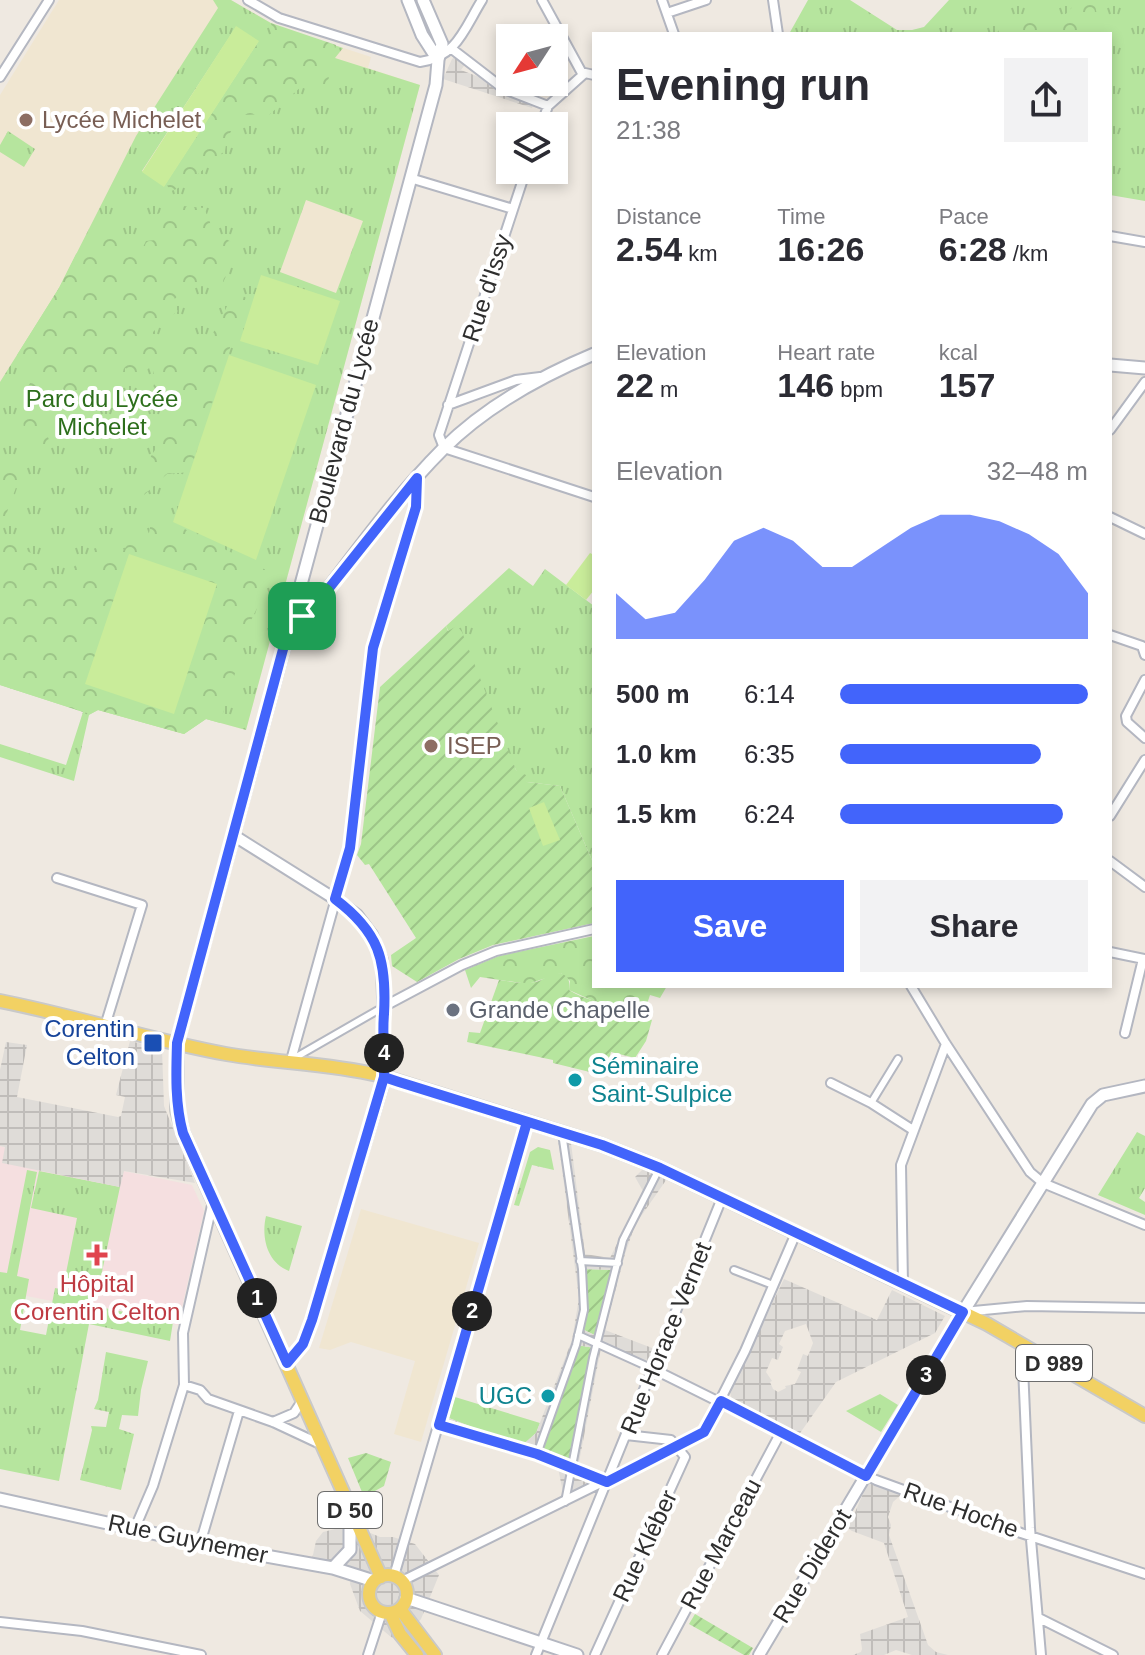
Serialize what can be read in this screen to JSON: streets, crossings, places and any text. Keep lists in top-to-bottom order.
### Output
{
  "streets": {
    "main road": [
      "Boulevard du Lycée",
      "D 989",
      "D 50",
      "Rue Guynemer"
    ],
    "street": [
      "Rue d'Issy",
      "Rue Horace Vernet",
      "Rue Hoche",
      "Rue Marceau",
      "Rue Kléber",
      "Rue Diderot"
    ]
  },
  "crossings": [
    ["Boulevard du Lycée", "D 50"],
    ["Rue Horace Vernet", "D 989"],
    ["Rue Horace Vernet", "Rue Hoche"],
    ["D 989", "D 50"],
    ["D 989", "Rue Diderot"],
    ["D 50", "Rue Guynemer"],
    ["Rue Hoche", "Rue Marceau"],
    ["Rue Hoche", "Rue Diderot"]
  ],
  "parks": ["Parc du Lycée Michelet"],
  "places": {
    "other": [
      "Lycée Michelet",
      "ISEP",
      "Grande Chapelle",
      "Séminaire Saint-Sulpice",
      "UGC"
    ],
    "transit": ["Corentin Celton"],
    "health": ["Hôpital Corentin Celton"]
  },
  "north": "bottom left",
  "page": {
    "heading": ["Evening run", "21:38"],
    "stats": [
      ["Distance", "2.54 km"],
      ["Time", "16:26"],
      ["Pace", "6:28 /km"],
      ["Elevation", "22 m"],
      ["Heart rate", "146 bpm"],
      ["kcal", "157"]
    ],
    "chart": ["Elevation", "32–48 m"],
    "list": [
      {
        "name": "500 m",
        "note": "6:14"
      },
      {
        "name": "1.0 km",
        "note": "6:35"
      },
      {
        "name": "1.5 km",
        "note": "6:24"
      }
    ],
    "buttons": ["Save", "Share"],
    "pins": [
      "4",
      "1",
      "2",
      "3"
    ]
  }
}
